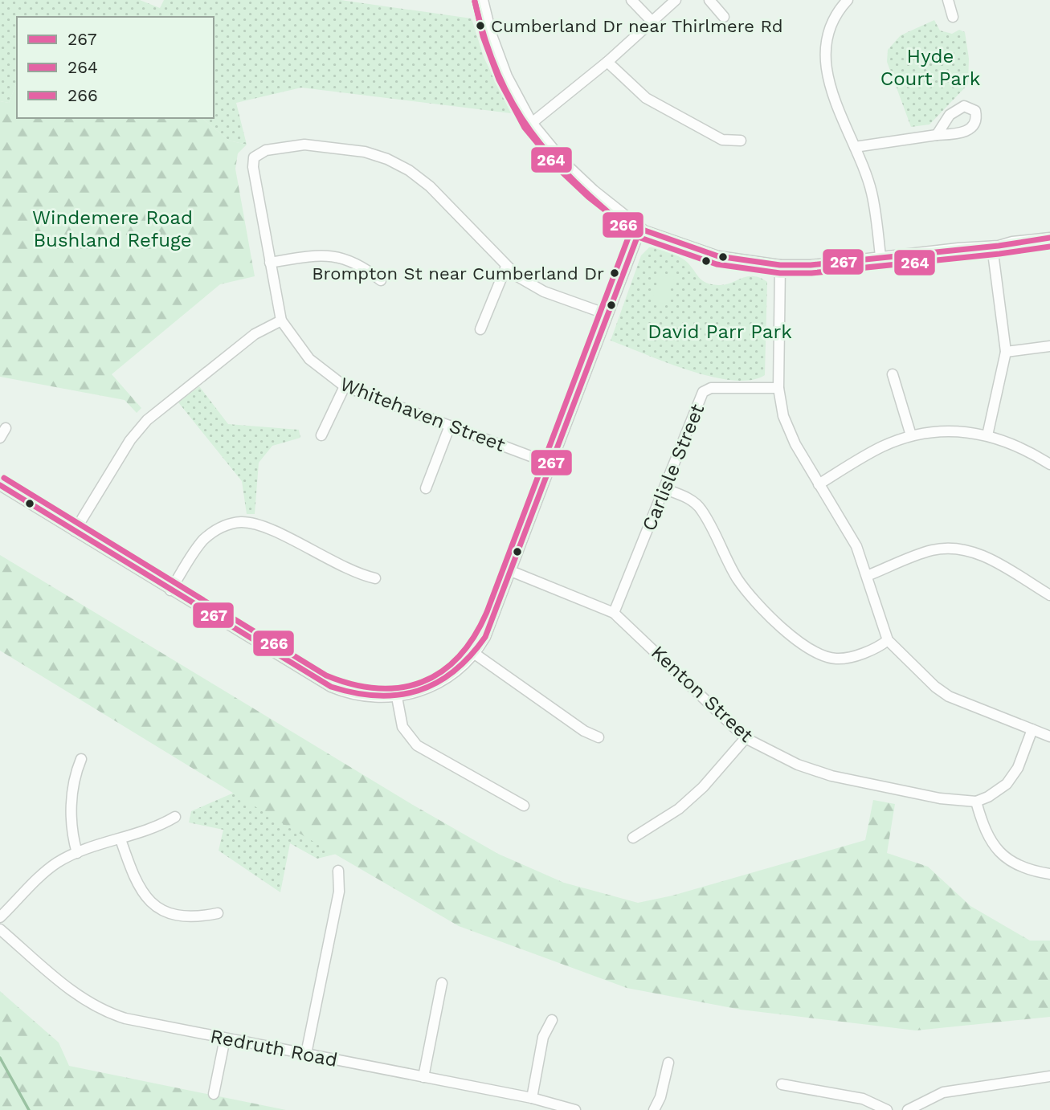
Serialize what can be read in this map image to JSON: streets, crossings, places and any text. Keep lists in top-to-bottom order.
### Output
{
  "streets": {
    "street": [
      "Whitehaven Street",
      "Carlisle Street",
      "Kenton Street",
      "Redruth Road"
    ]
  },
  "crossings": [
    ["Carlisle Street", "Kenton Street"]
  ],
  "parks": ["Hyde Court Park", "Windemere Road Bushland Refuge", "David Parr Park"],
  "places": ["Cumberland Dr near Thirlmere Rd", "Brompton St near Cumberland Dr"],
  "lines": ["transit line 264", "transit line 266", "transit line 267"],
  "legend": ["267", "264", "266"]
}
